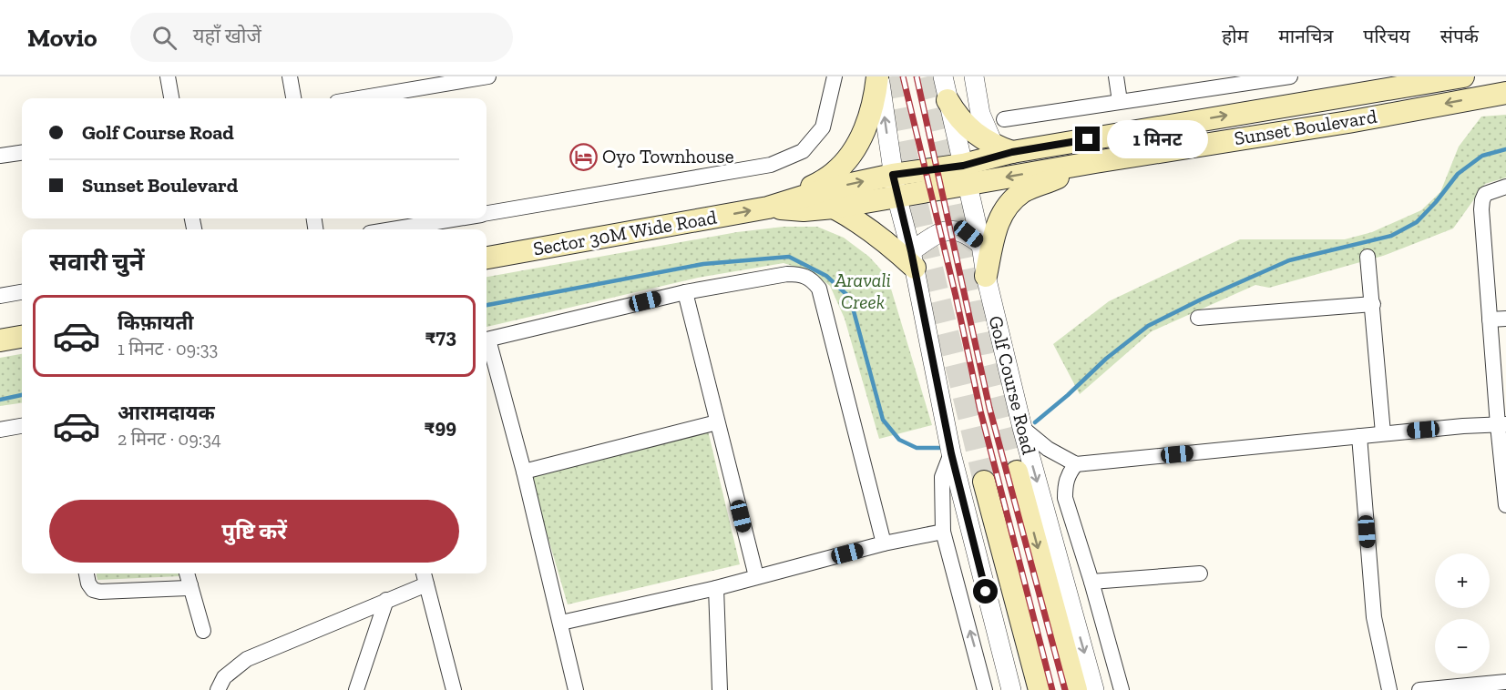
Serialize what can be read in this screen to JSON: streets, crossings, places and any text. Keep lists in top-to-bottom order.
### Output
{
  "streets": {
    "main road": ["Sunset Boulevard", "Sector 30M Wide Road"],
    "street": ["Golf Course Road"]
  },
  "crossings": [
    ["Sunset Boulevard", "Sector 30M Wide Road"],
    ["Sunset Boulevard", "Golf Course Road"]
  ],
  "one_way": ["Sector 30M Wide Road"],
  "parks": ["Aravali Creek"],
  "places": {
    "hotel": ["Oyo Townhouse"]
  },
  "page": {
    "header": "Movio",
    "search": "यहाँ खोजें",
    "nav": [
      "होम",
      "मानचित्र",
      "परिचय",
      "संपर्क"
    ],
    "banner": ["Golf Course Road", "Sunset Boulevard"],
    "bubble": "1 मिनट",
    "heading": "सवारी चुनें",
    "list": [
      {
        "name": "किफ़ायती",
        "note": "1 मिनट · 09:33",
        "value": "₹73"
      },
      {
        "name": "आरामदायक",
        "note": "2 मिनट · 09:34",
        "value": "₹99"
      }
    ],
    "buttons": "पुष्टि करें",
    "map_buttons": ["+", "−"]
  }
}
